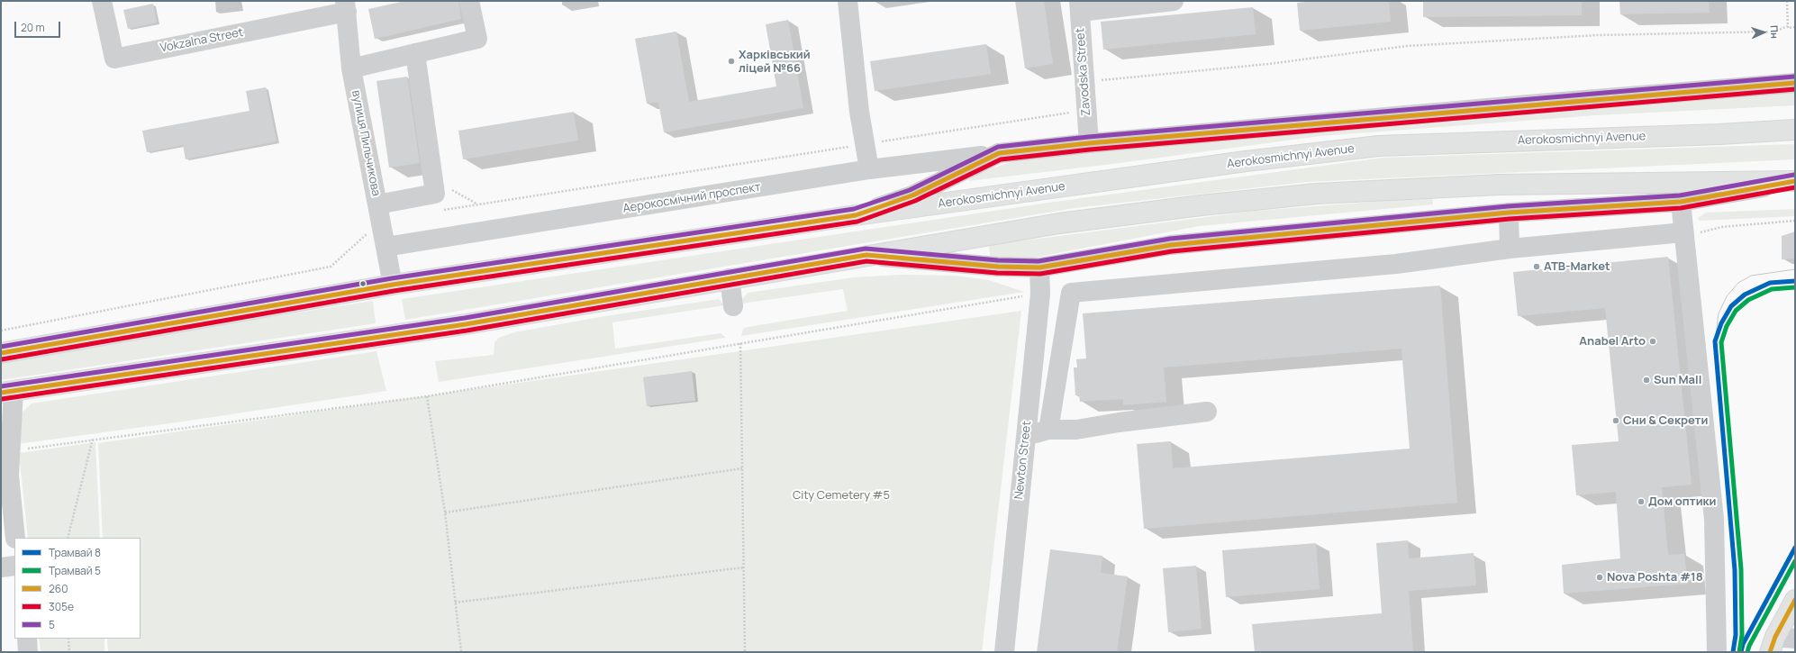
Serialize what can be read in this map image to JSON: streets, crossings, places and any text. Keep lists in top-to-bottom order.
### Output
{
  "streets": {
    "main road": ["Aerokosmichnyi Avenue"],
    "street": [
      "Vokzalna Street",
      "Zavodska Street",
      "вулиця Пильчикова",
      "Аерокосмічний проспект",
      "Newton Street"
    ]
  },
  "crossings": [
    ["Vokzalna Street", "вулиця Пильчикова"],
    ["Zavodska Street", "Аерокосмічний проспект"],
    ["Aerokosmichnyi Avenue", "вулиця Пильчикова"],
    ["Aerokosmichnyi Avenue", "Аерокосмічний проспект"],
    ["вулиця Пильчикова", "Аерокосмічний проспект"]
  ],
  "parks": ["City Cemetery #5"],
  "places": [
    "Харківський ліцей №66",
    "ATB-Market",
    "Anabel Arto",
    "Sun Mall",
    "Сни & Секрети",
    "Дом оптики",
    "Nova Poshta #18"
  ],
  "lines": [
    "transit line 5",
    "transit line 260",
    "transit line 305e",
    "tram line 8",
    "tram line 5"
  ],
  "legend": [
    "Трамвай 8",
    "Трамвай 5",
    "260",
    "305e",
    "5"
  ],
  "scale_bar": "20 m",
  "north": "right"
}
